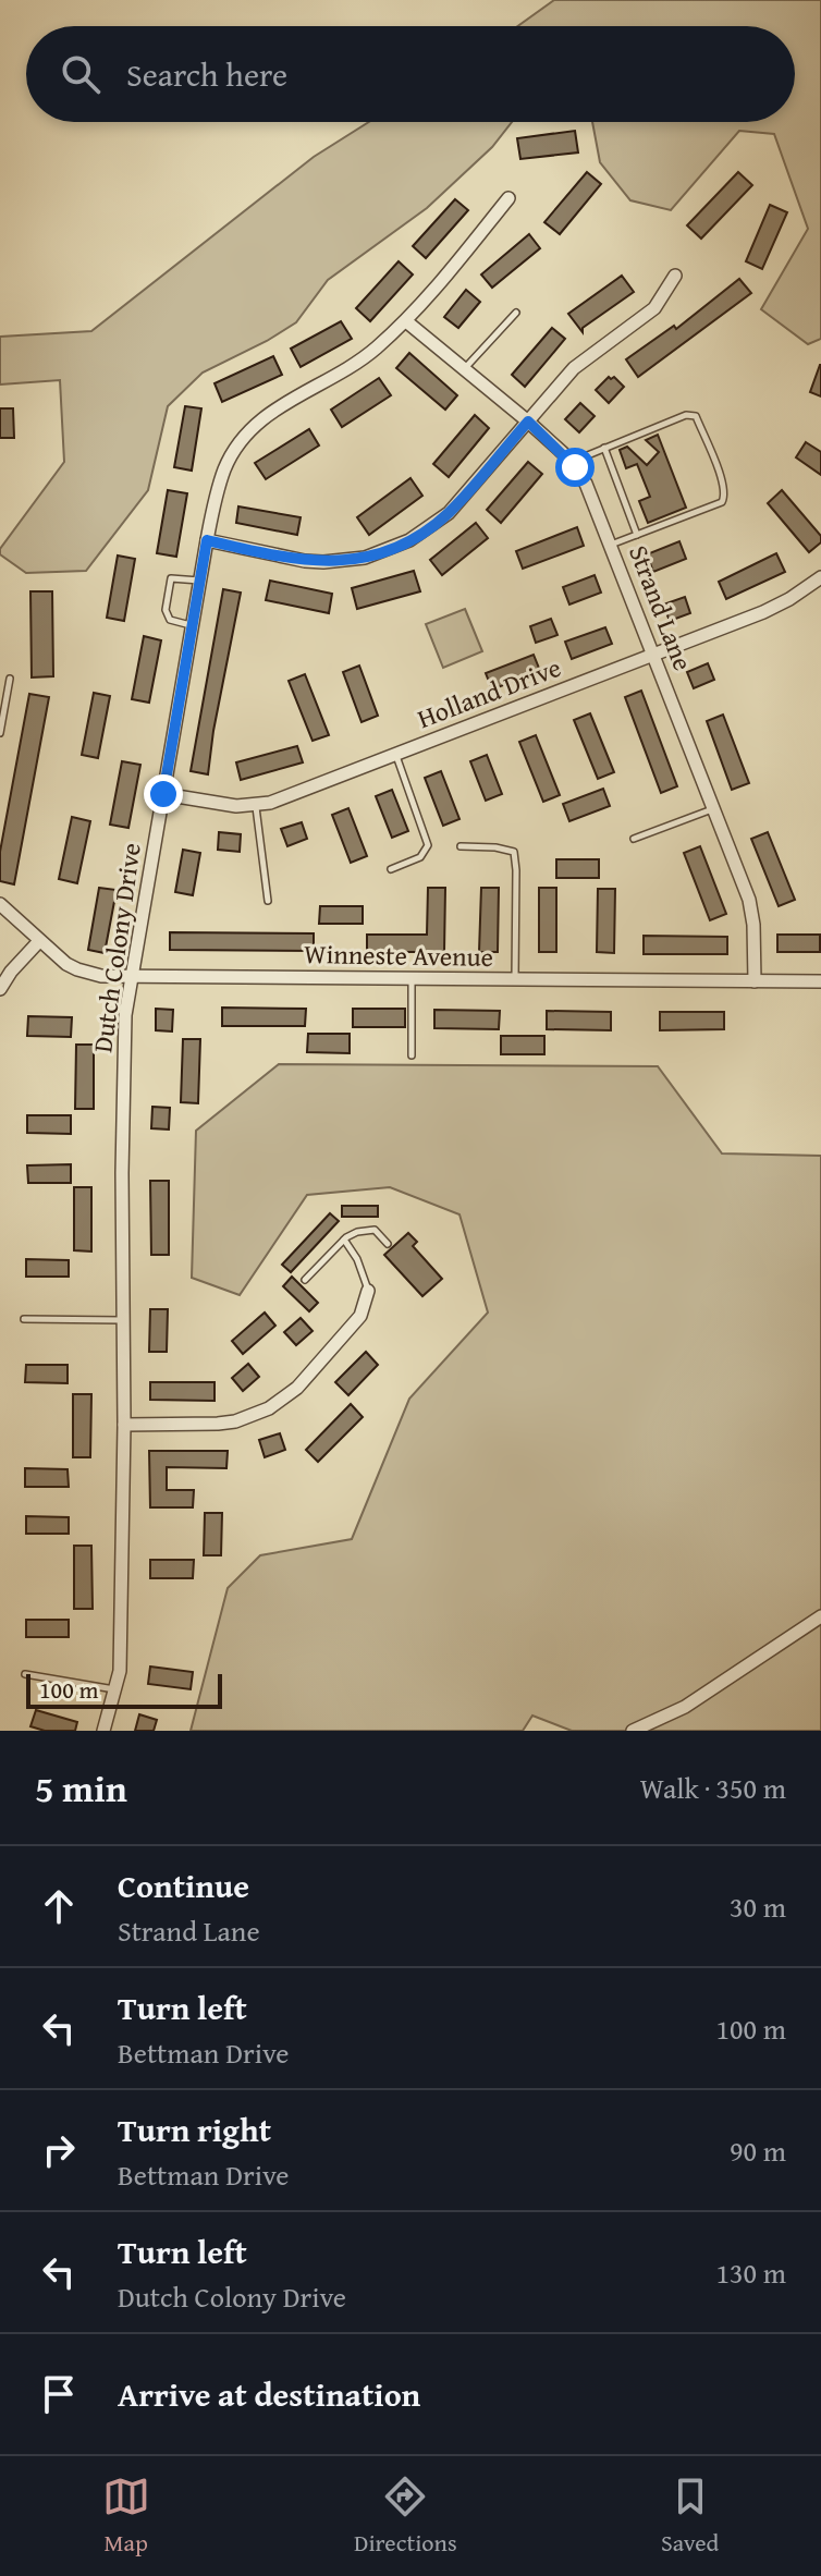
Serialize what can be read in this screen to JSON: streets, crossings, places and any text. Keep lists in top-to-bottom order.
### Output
{
  "streets": {
    "street": [
      "Strand Lane",
      "Holland Drive",
      "Dutch Colony Drive",
      "Winneste Avenue"
    ]
  },
  "crossings": [
    ["Strand Lane", "Holland Drive"],
    ["Strand Lane", "Dutch Colony Drive"],
    ["Strand Lane", "Winneste Avenue"],
    ["Holland Drive", "Dutch Colony Drive"],
    ["Dutch Colony Drive", "Winneste Avenue"]
  ],
  "scale_bar": "100 m",
  "page": {
    "search": "Search here",
    "scale": "100 m",
    "heading": ["5 min", "Walk · 350 m"],
    "list": [
      ["Continue", "Strand Lane", "30 m"],
      ["Turn left", "Bettman Drive", "100 m"],
      ["Turn right", "Bettman Drive", "90 m"],
      ["Turn left", "Dutch Colony Drive", "130 m"],
      "Arrive at destination"
    ],
    "nav": ["Map", "Directions", "Saved"]
  }
}
